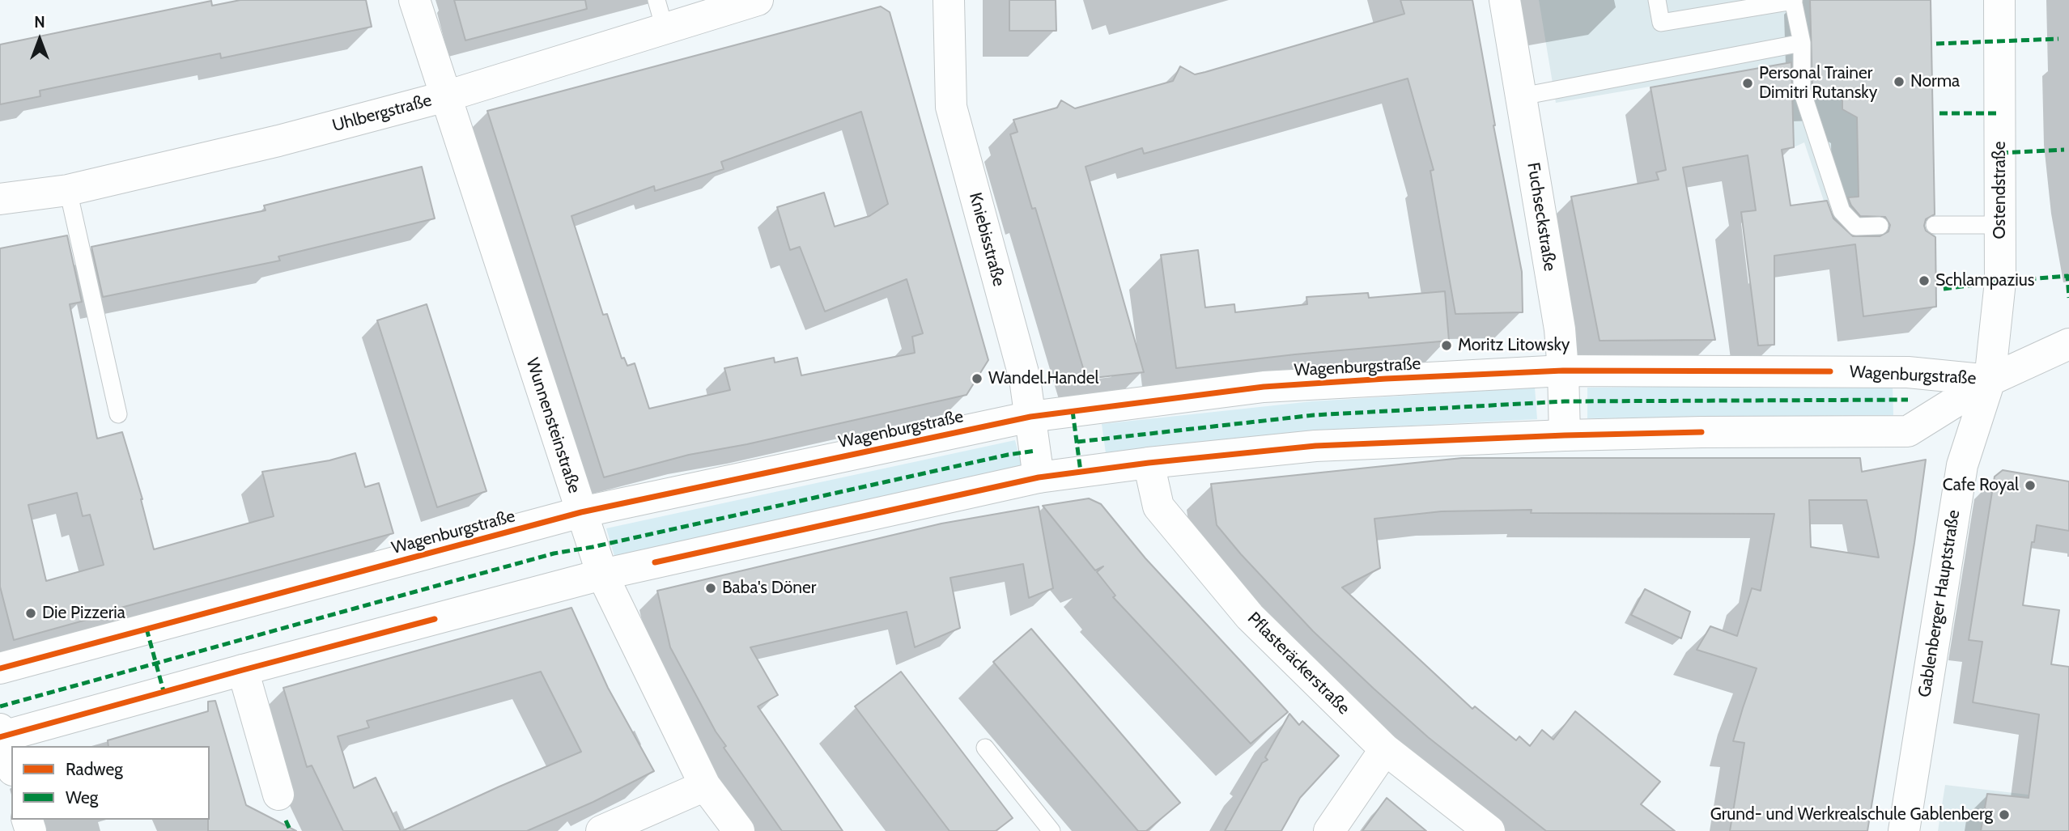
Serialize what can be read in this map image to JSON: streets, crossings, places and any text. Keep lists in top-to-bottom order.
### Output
{
  "streets": {
    "street": [
      "Uhlbergstraße",
      "Ostendstraße",
      "Fuchseckstraße",
      "Kniebisstraße",
      "Wagenburgstraße",
      "Wunnensteinstraße",
      "Gablenberger Hauptstraße",
      "Pflasteräckerstraße"
    ]
  },
  "crossings": [
    ["Uhlbergstraße", "Wunnensteinstraße"],
    ["Ostendstraße", "Wagenburgstraße"],
    ["Ostendstraße", "Gablenberger Hauptstraße"],
    ["Fuchseckstraße", "Wagenburgstraße"],
    ["Kniebisstraße", "Wagenburgstraße"],
    ["Wagenburgstraße", "Wunnensteinstraße"],
    ["Wagenburgstraße", "Gablenberger Hauptstraße"],
    ["Wagenburgstraße", "Pflasteräckerstraße"]
  ],
  "places": [
    "Norma",
    "Personal Trainer Dimitri Rutansky",
    "Schlampazius",
    "Moritz Litowsky",
    "Wandel.Handel",
    "Cafe Royal",
    "Baba's Döner",
    "Die Pizzeria",
    "Grund- und Werkrealschule Gablenberg"
  ],
  "legend": ["Radweg", "Weg"],
  "north": "top"
}
